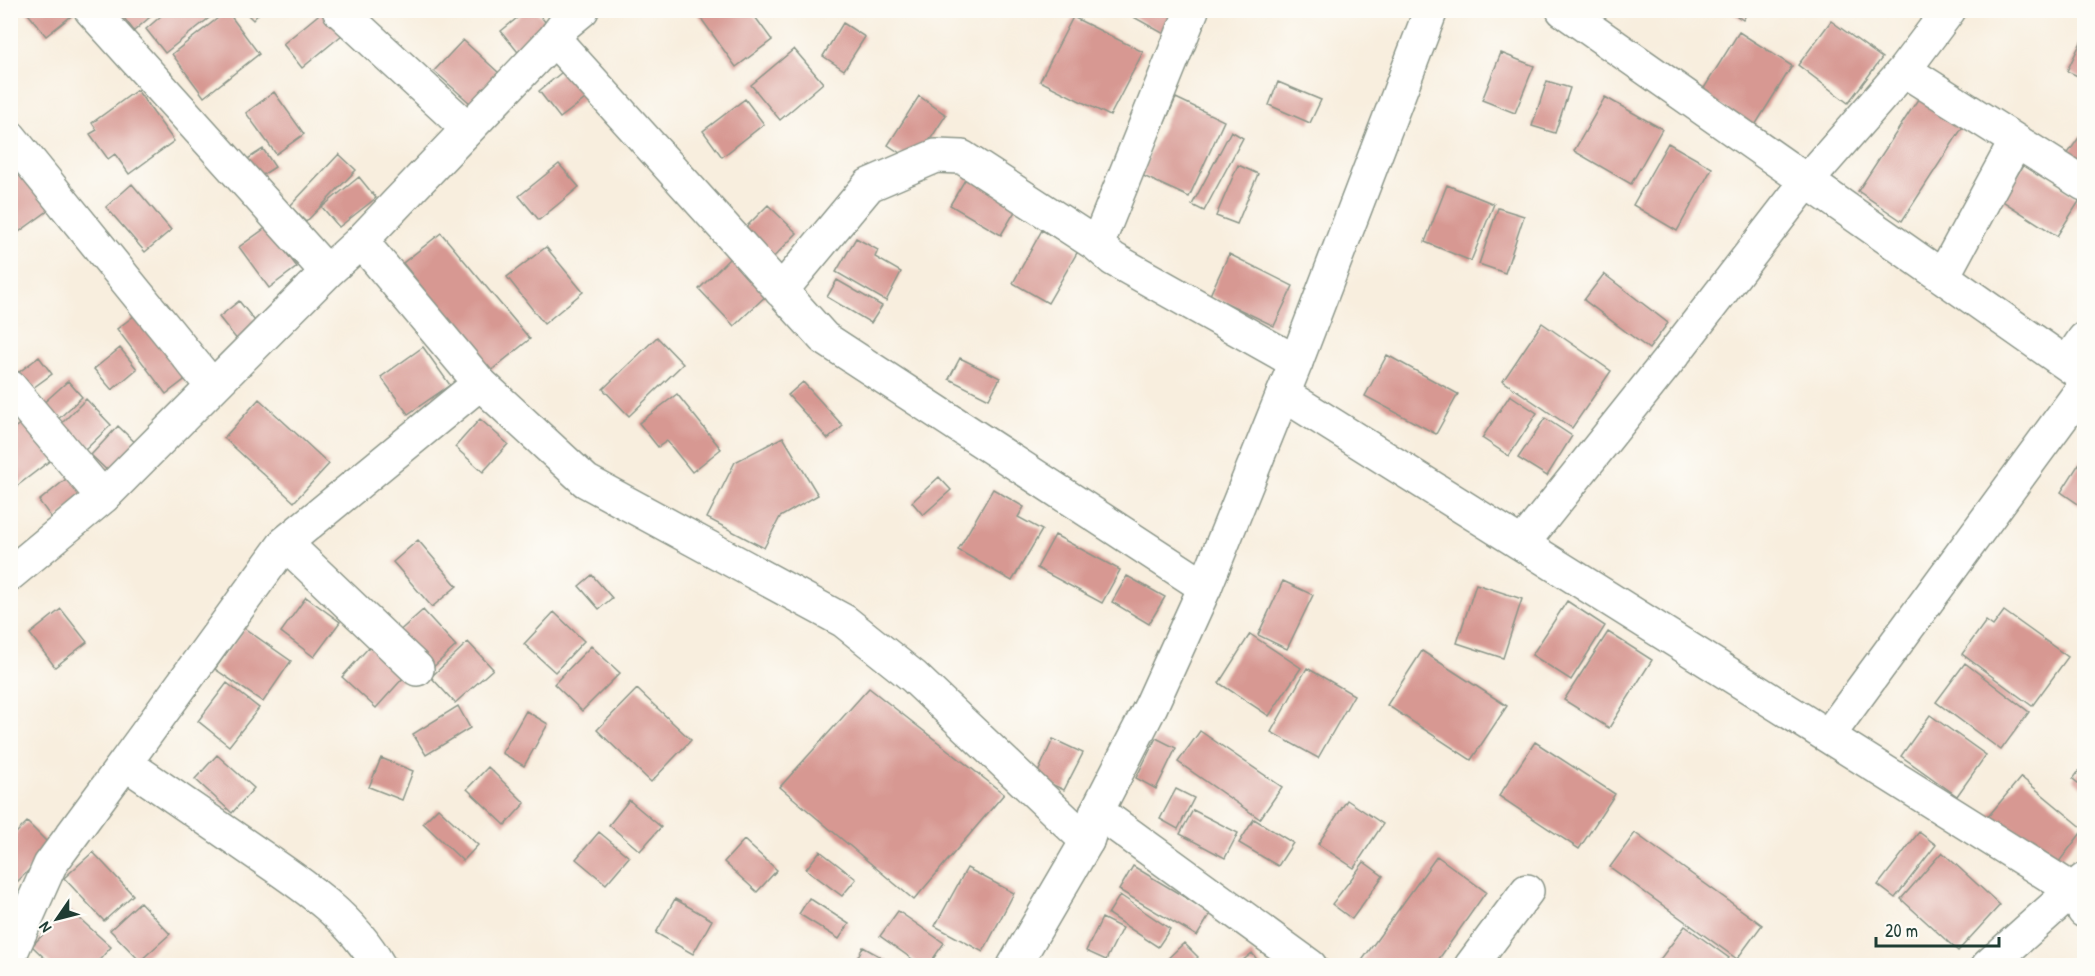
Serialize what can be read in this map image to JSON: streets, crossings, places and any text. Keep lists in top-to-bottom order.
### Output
{
  "scale_bar": "20 m",
  "north": "bottom left"
}
